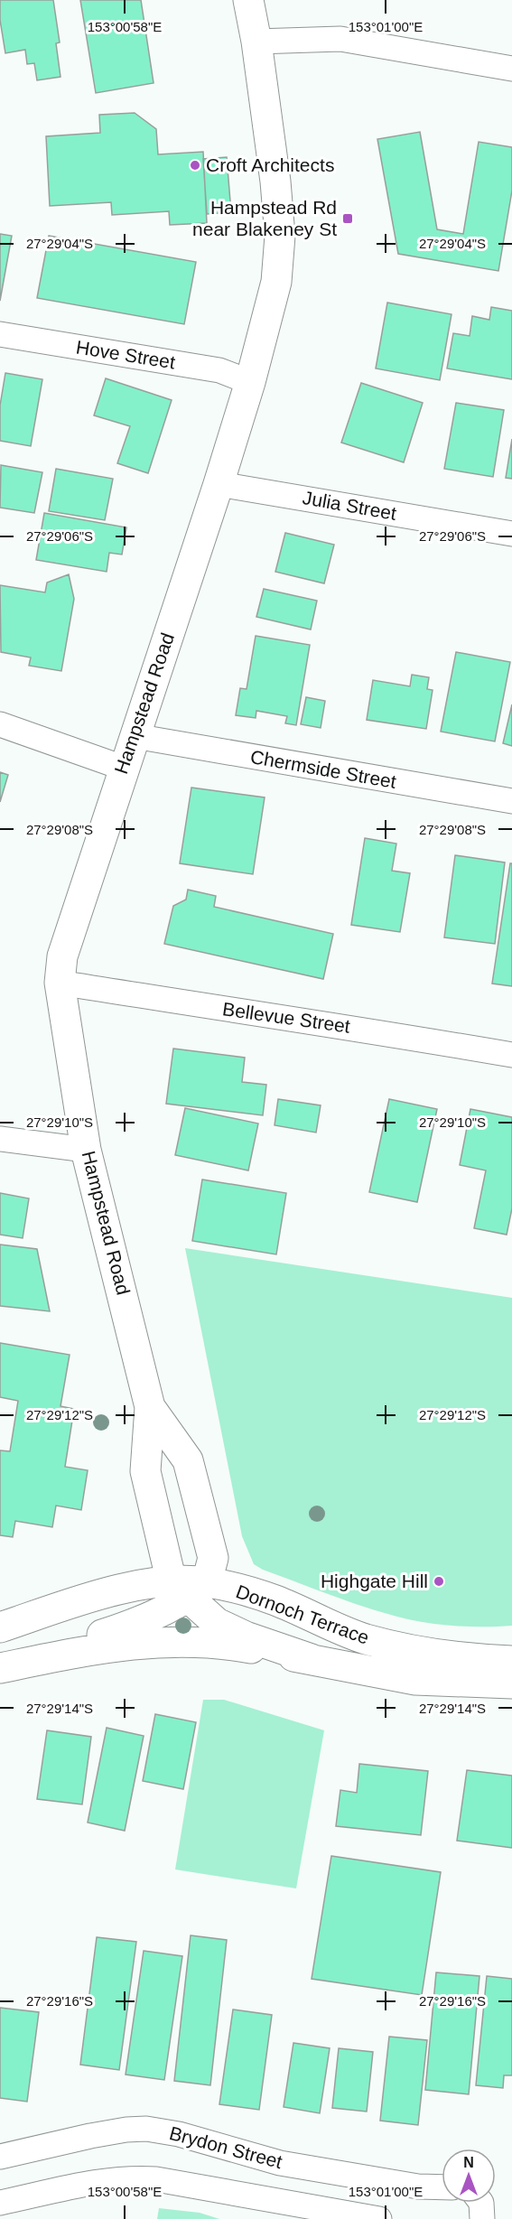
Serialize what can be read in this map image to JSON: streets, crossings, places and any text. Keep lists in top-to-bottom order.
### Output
{
  "streets": {
    "street": [
      "Hove Street",
      "Julia Street",
      "Hampstead Road",
      "Chermside Street",
      "Bellevue Street",
      "Dornoch Terrace",
      "Brydon Street"
    ]
  },
  "crossings": [
    ["Hove Street", "Hampstead Road"],
    ["Julia Street", "Hampstead Road"],
    ["Hampstead Road", "Chermside Street"],
    ["Hampstead Road", "Bellevue Street"],
    ["Hampstead Road", "Dornoch Terrace"]
  ],
  "places": {
    "other": ["Croft Architects", "Highgate Hill"],
    "transit": ["Hampstead Rd near Blakeney St"]
  },
  "north": "top",
  "coordinates": [
    "153°00'58\"E",
    "153°01'00\"E",
    "27°29'04\"S",
    "27°29'06\"S",
    "27°29'08\"S",
    "27°29'10\"S",
    "27°29'12\"S",
    "27°29'14\"S",
    "27°29'16\"S"
  ]
}
